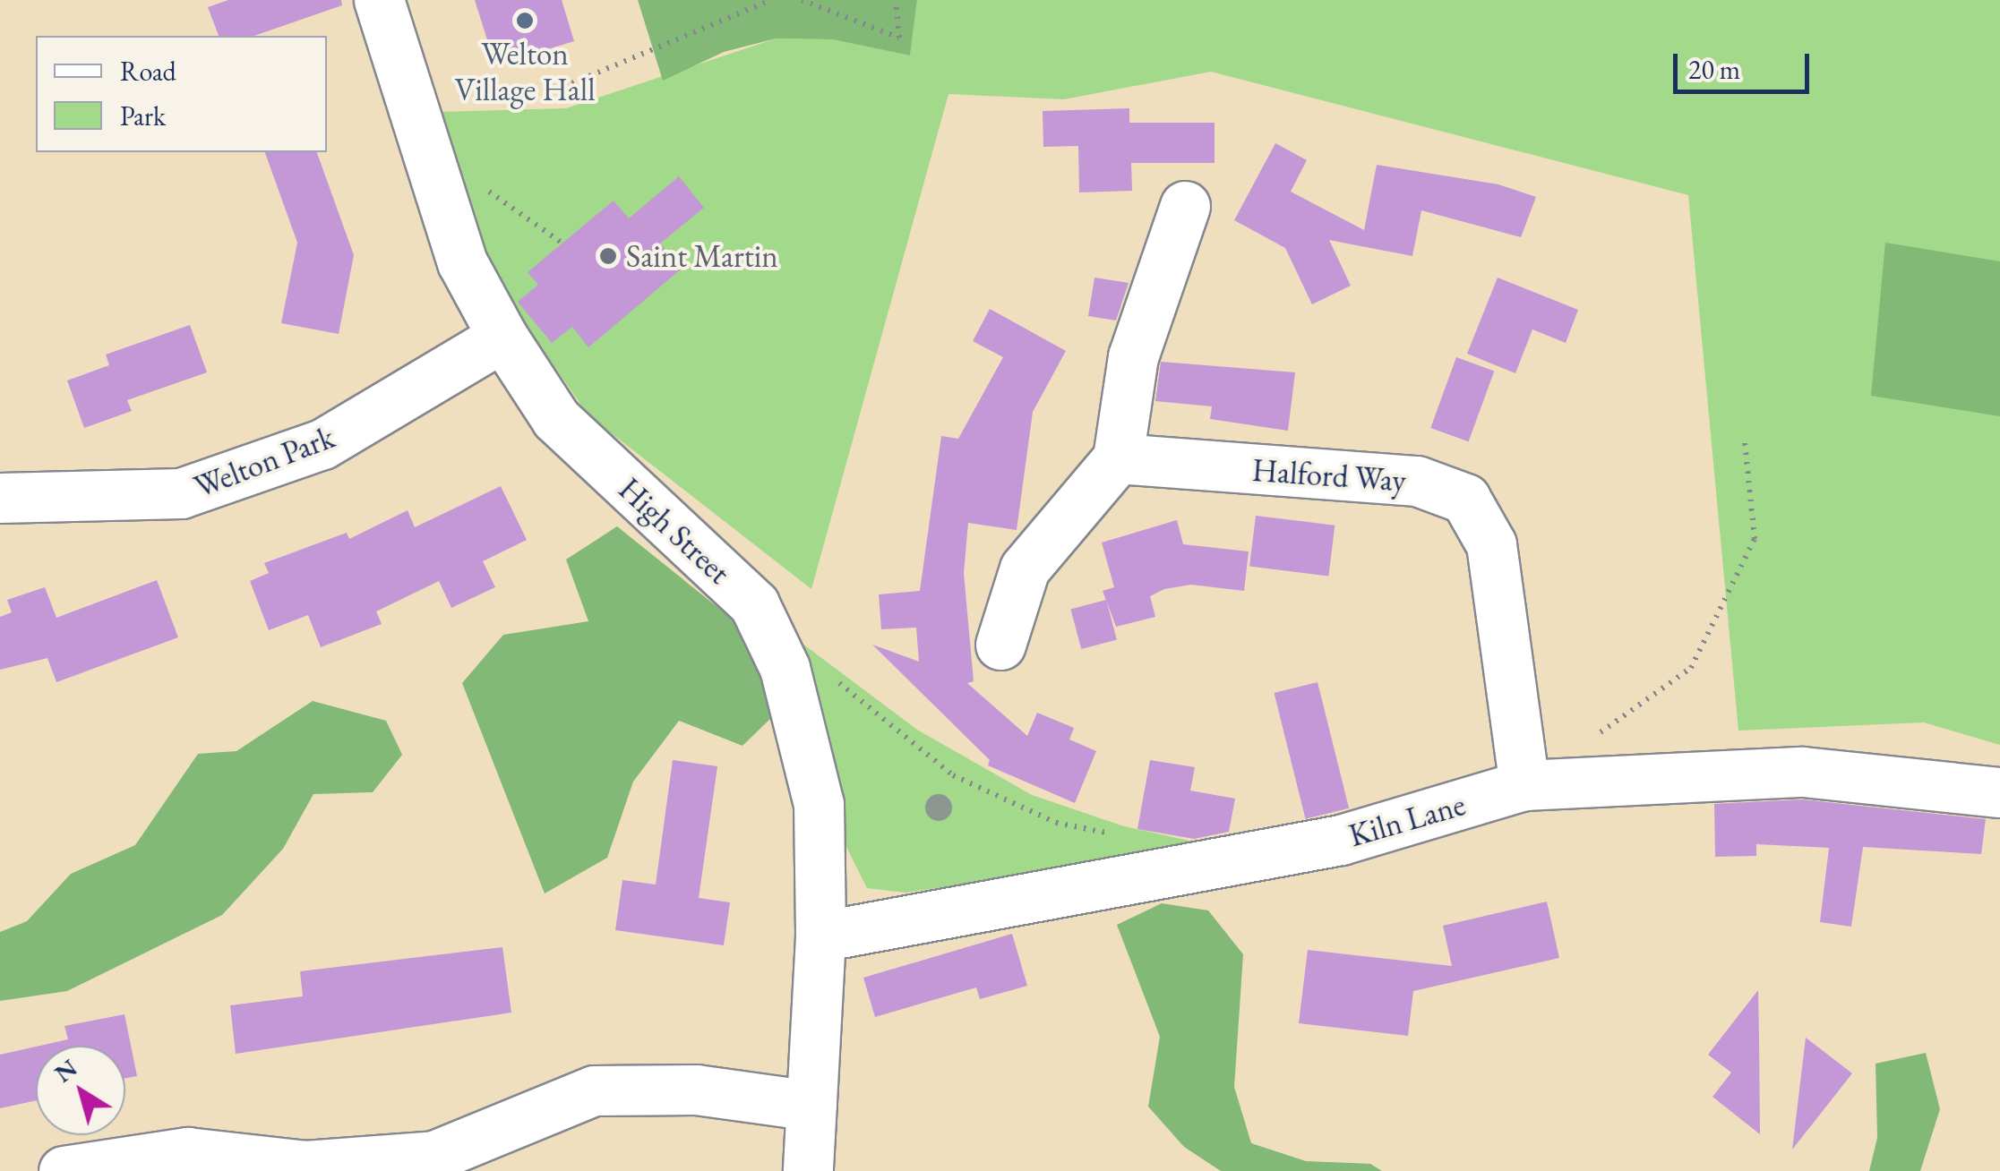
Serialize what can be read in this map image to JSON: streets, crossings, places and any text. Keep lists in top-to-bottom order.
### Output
{
  "streets": {
    "street": [
      "Welton Park",
      "Halford Way",
      "High Street",
      "Kiln Lane"
    ]
  },
  "crossings": [
    ["Welton Park", "High Street"],
    ["Halford Way", "Kiln Lane"],
    ["High Street", "Kiln Lane"]
  ],
  "places": ["Welton Village Hall", "Saint Martin"],
  "legend": ["Road", "Park"],
  "scale_bar": "20 m",
  "north": "top left"
}
